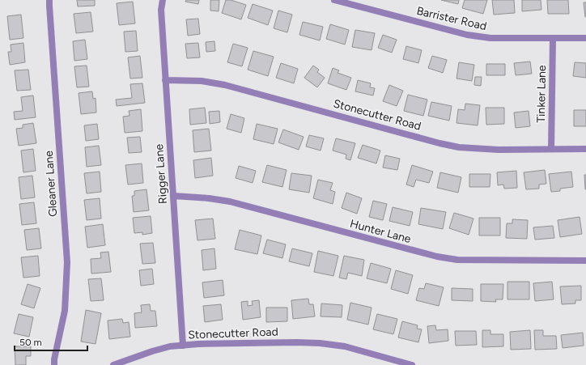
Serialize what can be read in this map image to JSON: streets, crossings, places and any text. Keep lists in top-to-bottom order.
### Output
{
  "streets": {
    "street": [
      "Barrister Road",
      "Tinker Lane",
      "Stonecutter Road",
      "Rigger Lane",
      "Gleaner Lane",
      "Hunter Lane"
    ]
  },
  "crossings": [
    ["Barrister Road", "Tinker Lane"],
    ["Tinker Lane", "Stonecutter Road"],
    ["Stonecutter Road", "Rigger Lane"],
    ["Rigger Lane", "Hunter Lane"]
  ],
  "scale_bar": "50 m"
}
